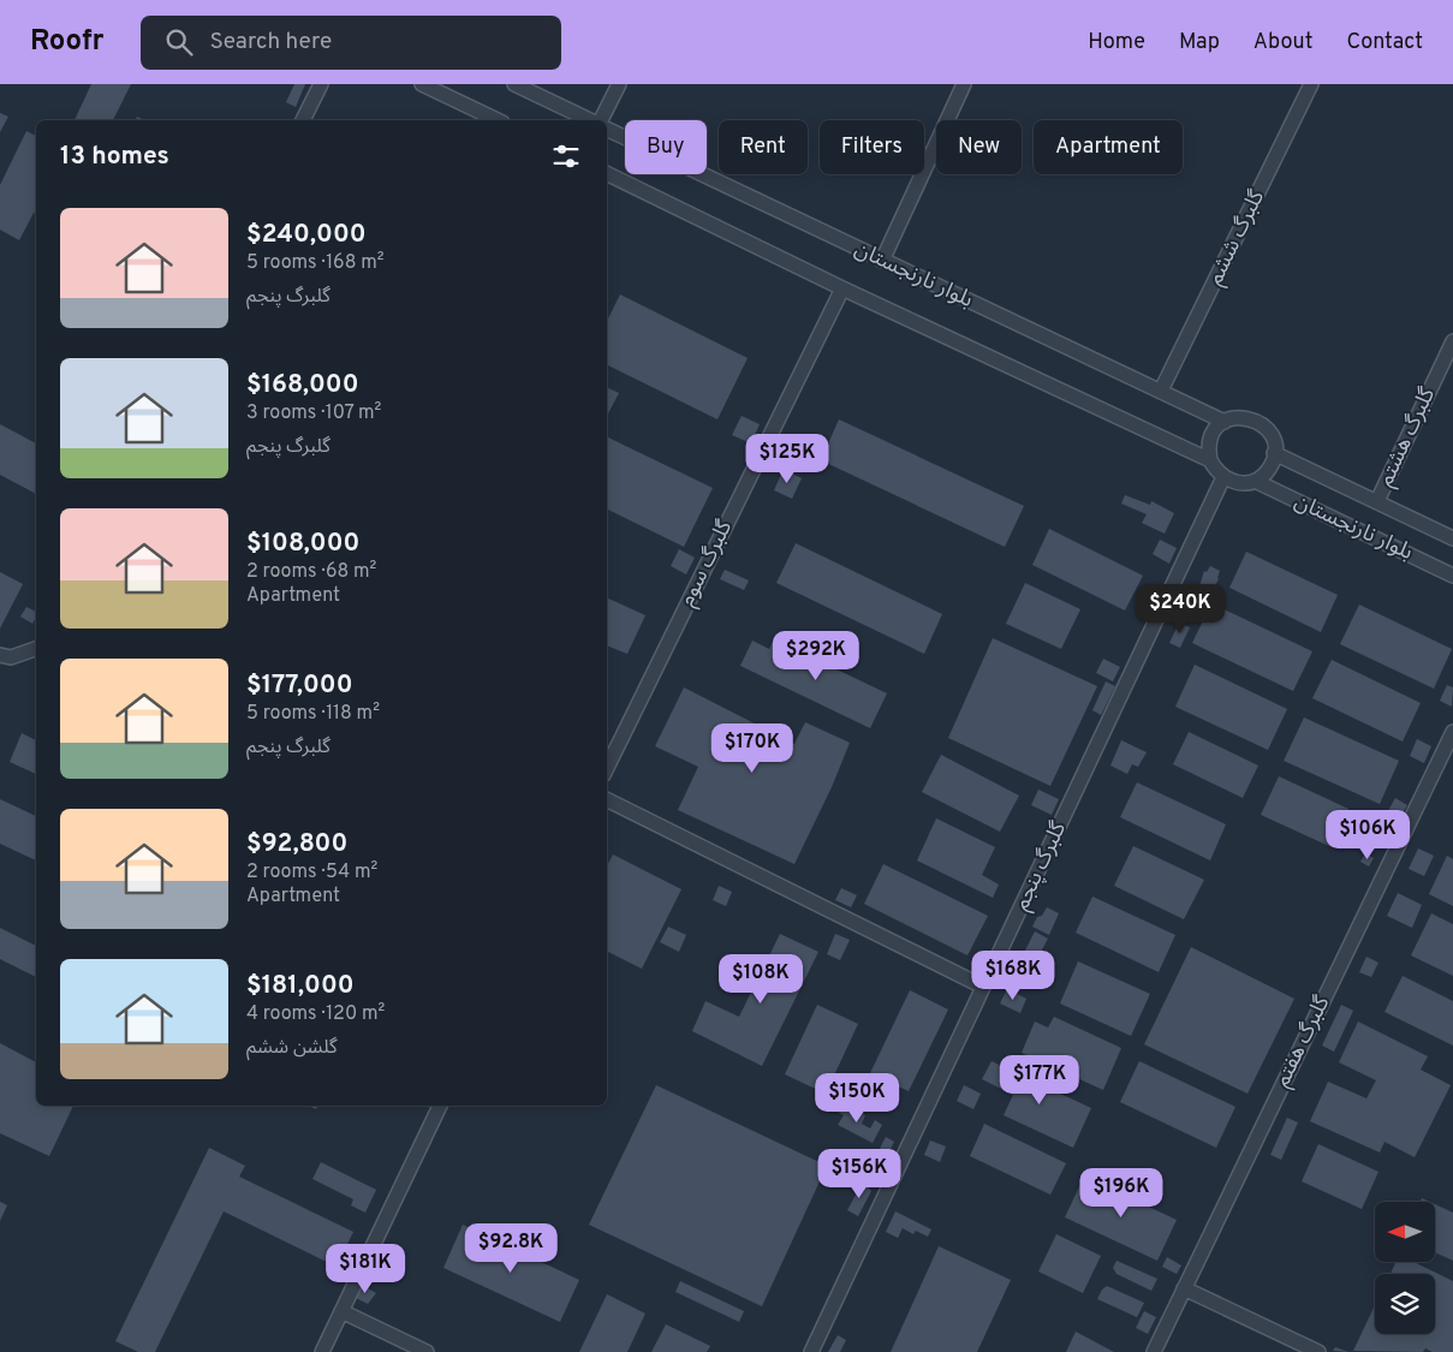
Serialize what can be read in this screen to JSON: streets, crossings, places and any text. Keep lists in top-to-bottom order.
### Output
{
  "streets": {
    "street": [
      "گلبرگ ششم",
      "بلوار نارنجستان",
      "گلبرگ هشتم",
      "گلبرگ سوم",
      "گلبرگ پنجم",
      "گلبرگ هفتم"
    ]
  },
  "crossings": [
    ["گلبرگ ششم", "بلوار نارنجستان"],
    ["بلوار نارنجستان", "گلبرگ هشتم"],
    ["بلوار نارنجستان", "گلبرگ سوم"],
    ["بلوار نارنجستان", "گلبرگ پنجم"]
  ],
  "north": "left",
  "page": {
    "header": "Roofr",
    "search": "Search here",
    "nav": [
      "Home",
      "Map",
      "About",
      "Contact"
    ],
    "chip": [
      "Buy",
      "Rent",
      "Filters",
      "New",
      "Apartment"
    ],
    "heading": "13 homes",
    "list": [
      {
        "name": "$240,000",
        "note": "5 rooms · 168 m² · گلبرگ پنجم"
      },
      {
        "name": "$168,000",
        "note": "3 rooms · 107 m² · گلبرگ پنجم"
      },
      {
        "name": "$108,000",
        "note": "2 rooms · 68 m² · Apartment"
      },
      {
        "name": "$177,000",
        "note": "5 rooms · 118 m² · گلبرگ پنجم"
      },
      {
        "name": "$92,800",
        "note": "2 rooms · 54 m² · Apartment"
      },
      {
        "name": "$181,000",
        "note": "4 rooms · 120 m² · گلشن ششم"
      }
    ],
    "price": [
      "$125K",
      "$240K",
      "$292K",
      "$170K",
      "$106K",
      "$168K",
      "$108K",
      "$177K",
      "$150K",
      "$156K",
      "$196K",
      "$92.8K",
      "$181K"
    ]
  }
}
